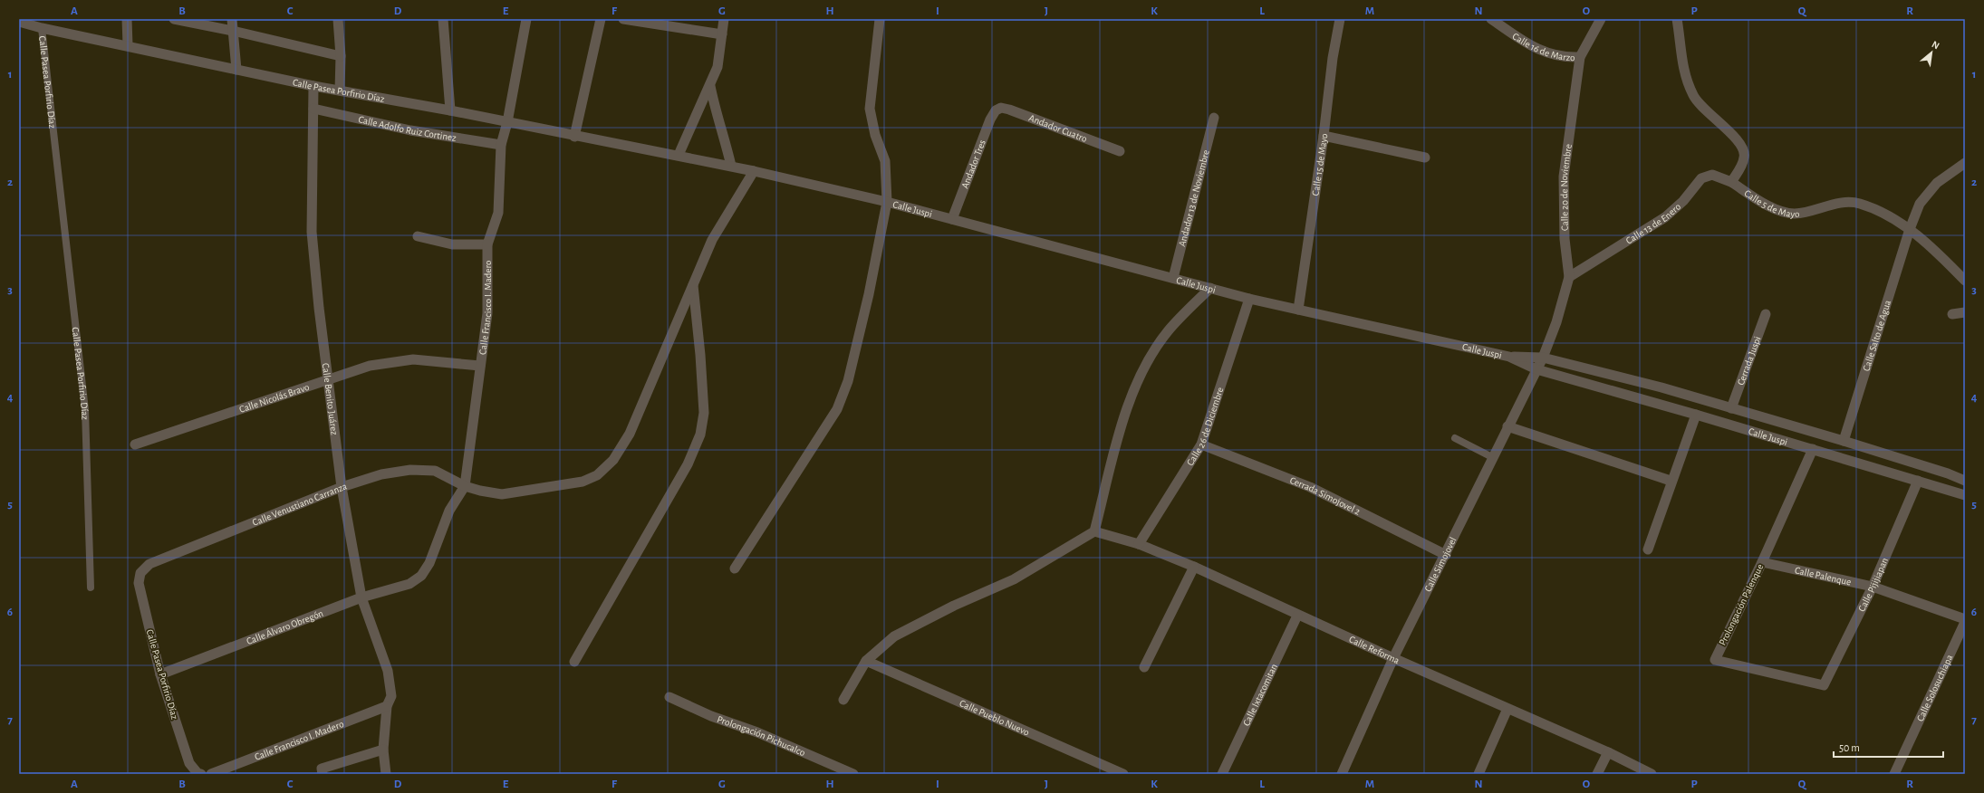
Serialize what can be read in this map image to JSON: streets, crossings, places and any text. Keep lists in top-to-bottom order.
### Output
{
  "streets": {
    "street": [
      "Calle 16 de Marzo",
      "Calle Pasea Porfirio Díaz",
      "Andador Cuatro",
      "Calle Adolfo Ruiz Cortinez",
      "Andador Tres",
      "Calle 15 de Mayo",
      "Calle 20 de Noviembre",
      "Andador 13 de Noviembre",
      "Calle 5 de Mayo",
      "Calle Juspi",
      "Calle 13 de Enero",
      "Calle Francisco I. Madero",
      "Calle Salto de Agua",
      "Cerrada Juspi",
      "Calle Nicolás Bravo",
      "Calle Benito Juárez",
      "Calle 26 de Diciembre",
      "Cerrada Simojovel 2",
      "Calle Venustiano Carranza",
      "Calle Simojovel",
      "Calle Palenque",
      "Calle Pijijiapan",
      "Prolongación Palenque",
      "Calle Álvaro Obregón",
      "Calle Reforma",
      "Calle Solosuchiapa",
      "Calle Ixtacomitan",
      "Calle Pueblo Nuevo",
      "Prolongación Pichucalco"
    ]
  },
  "crossings": [
    ["Calle 16 de Marzo", "Calle 20 de Noviembre"],
    ["Calle Pasea Porfirio Díaz", "Calle Juspi"],
    ["Calle Pasea Porfirio Díaz", "Calle Francisco I. Madero"],
    ["Calle Pasea Porfirio Díaz", "Calle Benito Juárez"],
    ["Calle Pasea Porfirio Díaz", "Calle Venustiano Carranza"],
    ["Calle Pasea Porfirio Díaz", "Calle Álvaro Obregón"],
    ["Andador Cuatro", "Andador Tres"],
    ["Calle Adolfo Ruiz Cortinez", "Calle Francisco I. Madero"],
    ["Calle Adolfo Ruiz Cortinez", "Calle Benito Juárez"],
    ["Andador Tres", "Calle Juspi"],
    ["Calle 15 de Mayo", "Calle Juspi"],
    ["Calle 20 de Noviembre", "Calle Juspi"],
    ["Calle 20 de Noviembre", "Calle 13 de Enero"],
    ["Calle 20 de Noviembre", "Calle Simojovel"],
    ["Andador 13 de Noviembre", "Calle Juspi"],
    ["Calle 5 de Mayo", "Calle 13 de Enero"],
    ["Calle 5 de Mayo", "Calle Salto de Agua"],
    ["Calle Juspi", "Calle Salto de Agua"],
    ["Calle Juspi", "Cerrada Juspi"],
    ["Calle Juspi", "Calle 26 de Diciembre"],
    ["Calle Juspi", "Calle Venustiano Carranza"],
    ["Calle Juspi", "Calle Simojovel"],
    ["Calle Juspi", "Calle Pijijiapan"],
    ["Calle Juspi", "Prolongación Palenque"],
    ["Calle Francisco I. Madero", "Calle Nicolás Bravo"],
    ["Calle Francisco I. Madero", "Calle Benito Juárez"],
    ["Calle Francisco I. Madero", "Calle Venustiano Carranza"],
    ["Calle Francisco I. Madero", "Calle Álvaro Obregón"],
    ["Calle Nicolás Bravo", "Calle Benito Juárez"],
    ["Calle Benito Juárez", "Calle Venustiano Carranza"],
    ["Calle Benito Juárez", "Calle Álvaro Obregón"],
    ["Calle 26 de Diciembre", "Cerrada Simojovel 2"],
    ["Calle 26 de Diciembre", "Calle Reforma"],
    ["Cerrada Simojovel 2", "Calle Simojovel"],
    ["Calle Simojovel", "Calle Reforma"],
    ["Calle Palenque", "Calle Pijijiapan"],
    ["Calle Palenque", "Prolongación Palenque"],
    ["Calle Palenque", "Calle Solosuchiapa"],
    ["Calle Pijijiapan", "Prolongación Palenque"],
    ["Calle Reforma", "Calle Ixtacomitan"]
  ],
  "scale_bar": "50 m",
  "north": "top right",
  "grid": {
    "columns": [
      "A",
      "B",
      "C",
      "D",
      "E",
      "F",
      "G",
      "H",
      "I",
      "J",
      "K",
      "L",
      "M",
      "N",
      "O",
      "P",
      "Q",
      "R"
    ],
    "rows": [
      "1",
      "2",
      "3",
      "4",
      "5",
      "6",
      "7"
    ]
  }
}
